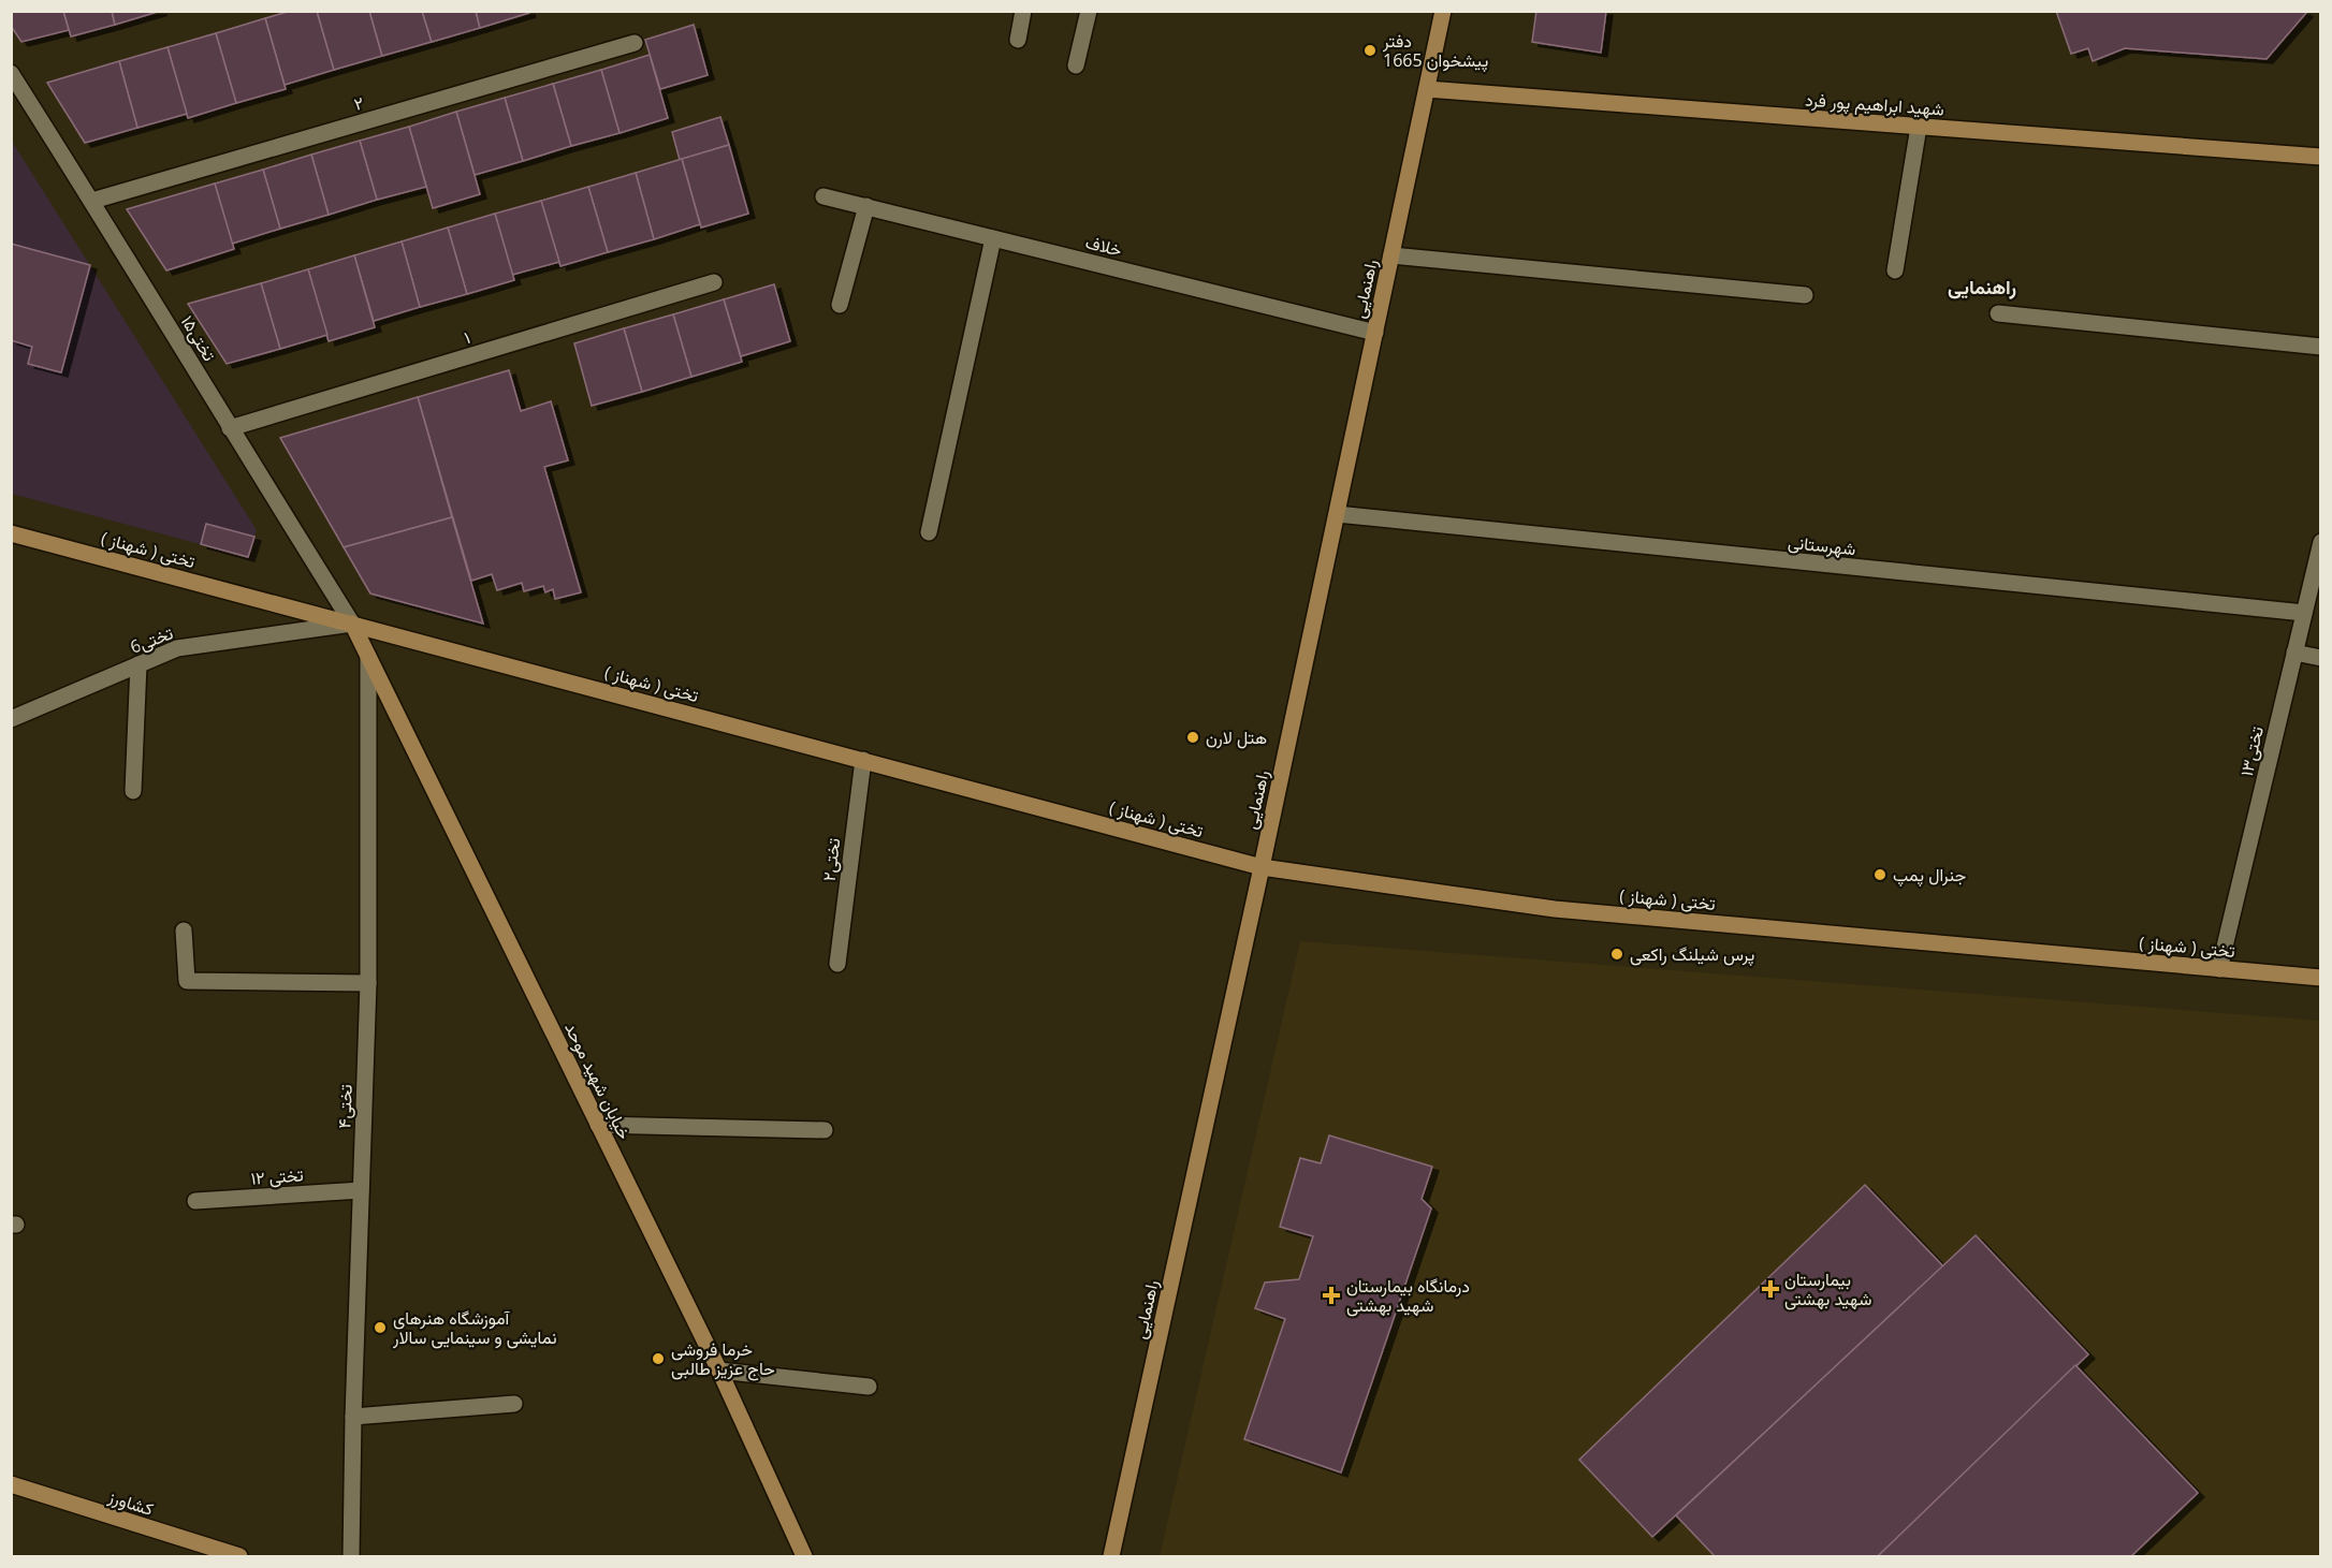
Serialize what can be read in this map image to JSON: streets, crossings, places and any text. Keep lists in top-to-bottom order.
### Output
{
  "streets": {
    "street": [
      "۲",
      "شهید ابراهیم پور فرد",
      "خلاف",
      "راهنمایی",
      "۱",
      "تختی۱۵",
      "شهرستانی",
      "تختی ( شهناز )",
      "6تختی",
      "تختی۱۳",
      "تختی۲",
      "خیابان شهید موحد",
      "تختی۴",
      "۱۲ تختی",
      "کشاورز"
    ]
  },
  "crossings": [
    ["۲", "تختی۱۵"],
    ["شهید ابراهیم پور فرد", "راهنمایی"],
    ["خلاف", "راهنمایی"],
    ["راهنمایی", "شهرستانی"],
    ["راهنمایی", "تختی ( شهناز )"],
    ["۱", "تختی۱۵"],
    ["تختی۱۵", "تختی ( شهناز )"],
    ["تختی۱۵", "6تختی"],
    ["تختی۱۵", "خیابان شهید موحد"],
    ["شهرستانی", "تختی۱۳"],
    ["تختی ( شهناز )", "6تختی"],
    ["تختی ( شهناز )", "تختی۱۳"],
    ["تختی ( شهناز )", "تختی۲"],
    ["تختی ( شهناز )", "خیابان شهید موحد"],
    ["6تختی", "خیابان شهید موحد"],
    ["خیابان شهید موحد", "تختی۴"],
    ["تختی۴", "۱۲ تختی"]
  ],
  "districts": ["راهنمایی"],
  "places": {
    "other": [
      "دفتر پیشخوان 1665",
      "هتل لارن",
      "جنرال پمپ",
      "پرس شیلنگ راکعی",
      "آموزشگاه هنرهای نمایشی و سینمایی سالار",
      "خرما فروشی حاج عزیز طالبی"
    ],
    "health": ["بیمارستان شهید بهشتی", "درمانگاه بیمارستان شهید بهشتی"]
  }
}
